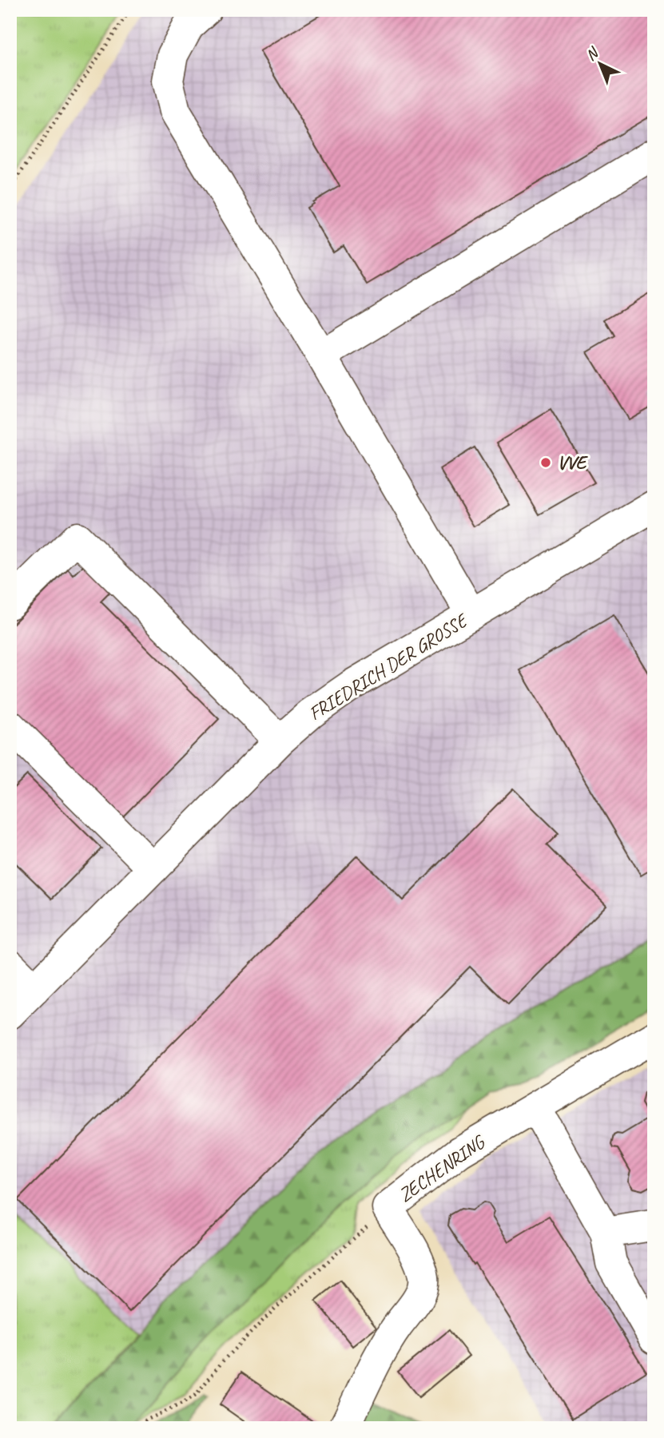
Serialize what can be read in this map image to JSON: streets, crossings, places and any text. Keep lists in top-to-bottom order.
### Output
{
  "streets": {
    "street": ["FRIEDRICH DER GROSSE", "ZECHENRING"]
  },
  "places": ["VVE"],
  "north": "top left"
}
